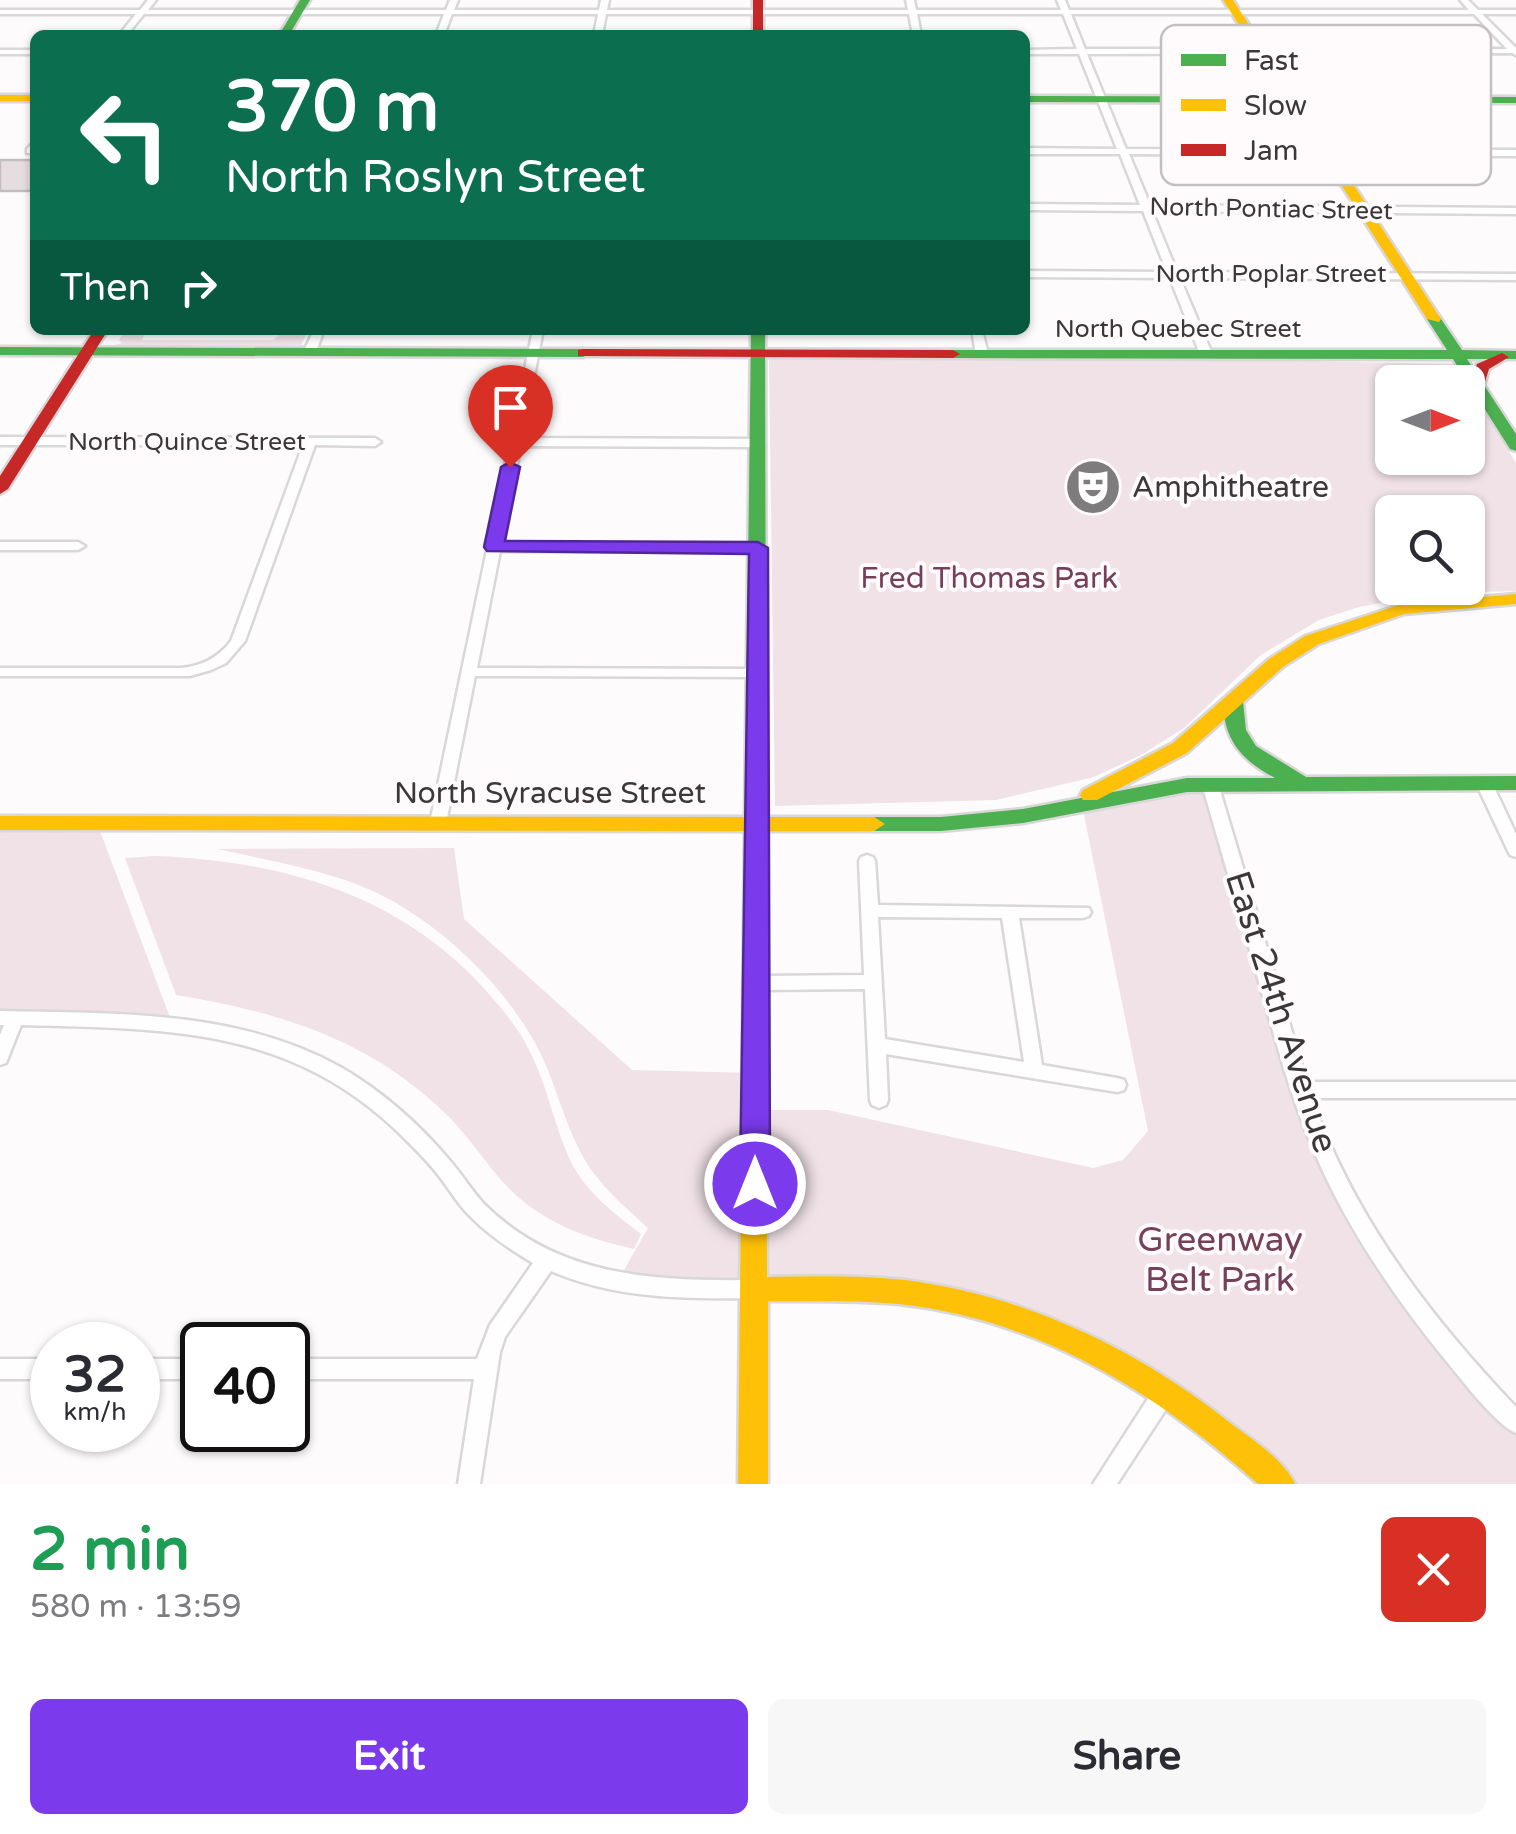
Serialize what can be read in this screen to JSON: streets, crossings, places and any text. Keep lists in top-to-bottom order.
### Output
{
  "streets": {
    "street": [
      "North Pontiac Street",
      "North Poplar Street",
      "North Quebec Street",
      "North Quince Street",
      "North Syracuse Street",
      "East 24th Avenue"
    ]
  },
  "crossings": [
    ["North Syracuse Street", "East 24th Avenue"]
  ],
  "parks": ["Fred Thomas Park", "Greenway Belt Park"],
  "places": {
    "theatre": ["Amphitheatre"]
  },
  "legend": ["Fast", "Slow", "Jam"],
  "north": "right",
  "page": {
    "turn": ["370 m", "North Roslyn Street"],
    "then": "Then",
    "speed": "32 km/h",
    "limit": "40",
    "heading": ["2 min", "580 m · 13:59"],
    "buttons": ["Exit", "Share"]
  }
}
